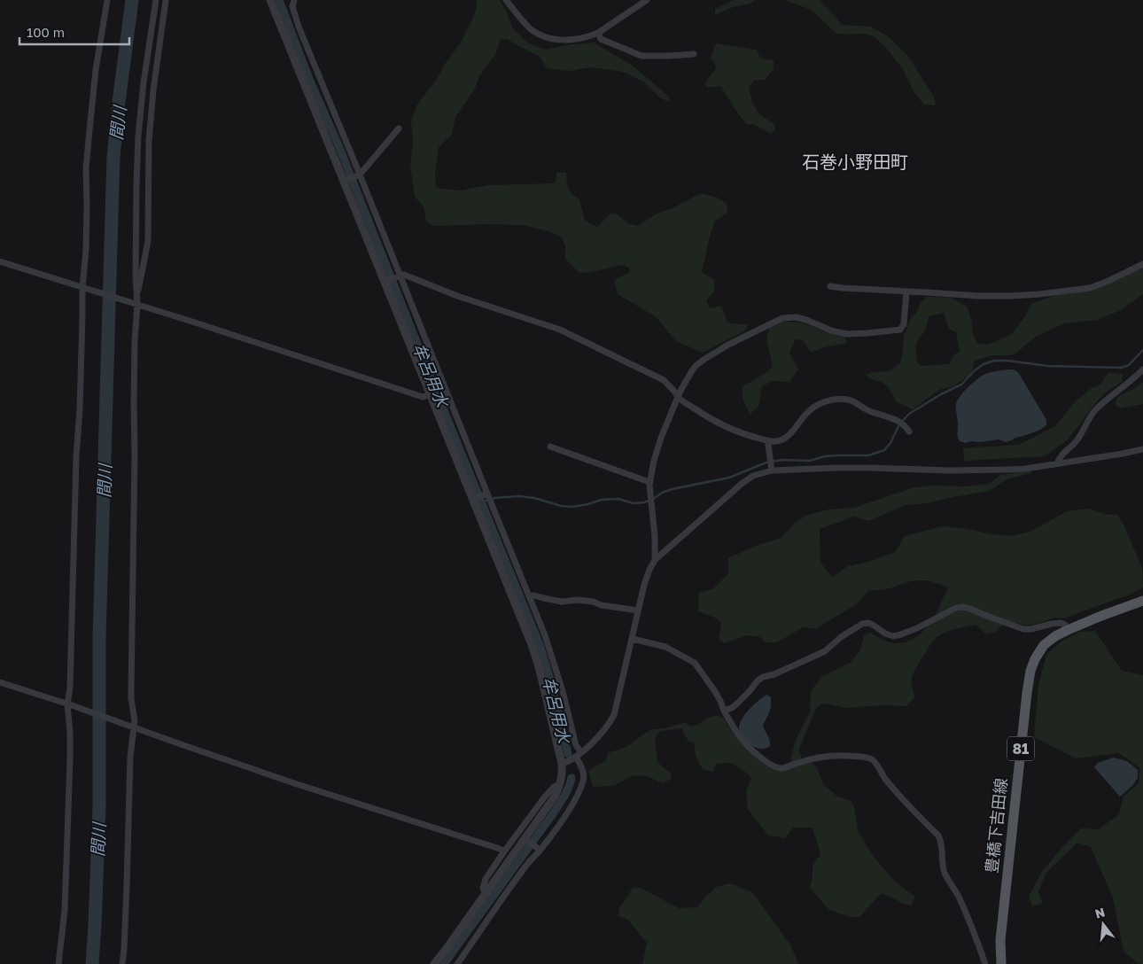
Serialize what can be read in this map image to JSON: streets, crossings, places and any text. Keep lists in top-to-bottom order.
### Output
{
  "streets": {
    "main road": ["81", "豊橋下吉田線"]
  },
  "districts": ["石巻小野田町"],
  "water": ["間川", "牟呂用水"],
  "scale_bar": "100 m",
  "north": "top"
}
